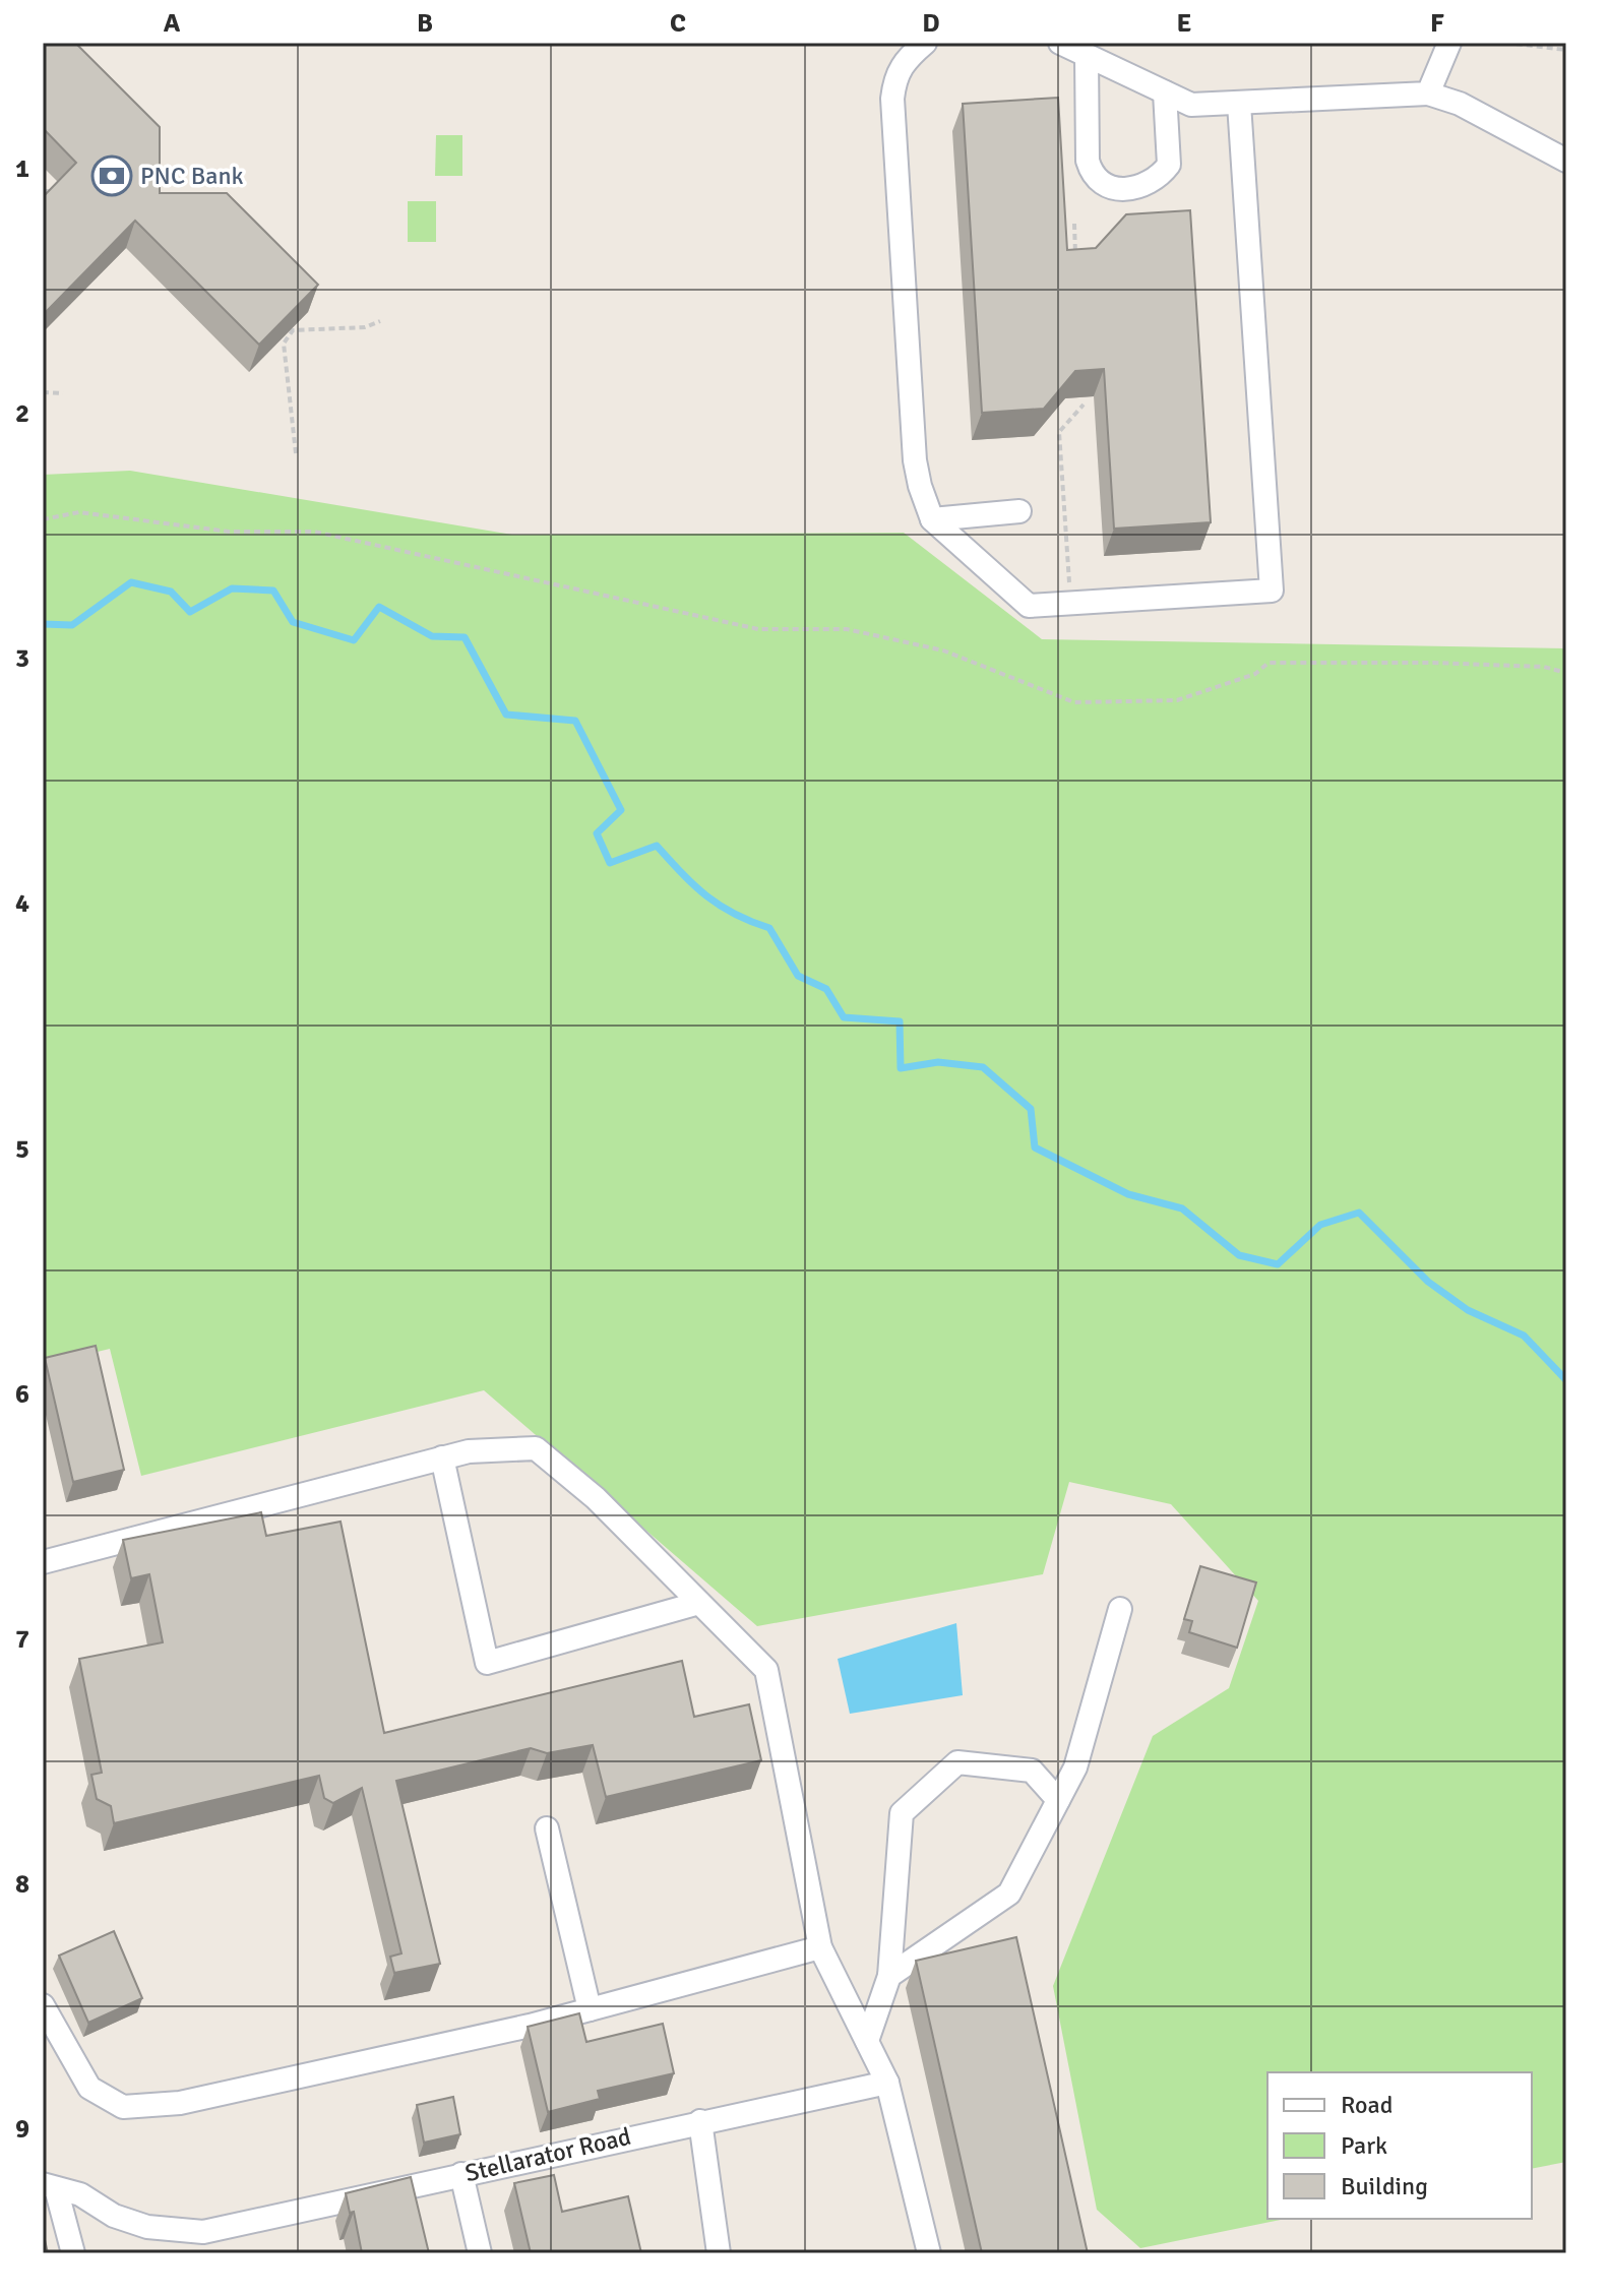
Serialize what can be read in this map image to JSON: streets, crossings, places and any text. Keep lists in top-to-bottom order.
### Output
{
  "streets": {
    "street": ["Stellarator Road"]
  },
  "places": {
    "bank": ["PNC Bank"]
  },
  "legend": ["Road", "Park", "Building"],
  "grid": {
    "columns": [
      "A",
      "B",
      "C",
      "D",
      "E",
      "F"
    ],
    "rows": [
      "1",
      "2",
      "3",
      "4",
      "5",
      "6",
      "7",
      "8",
      "9"
    ]
  }
}
